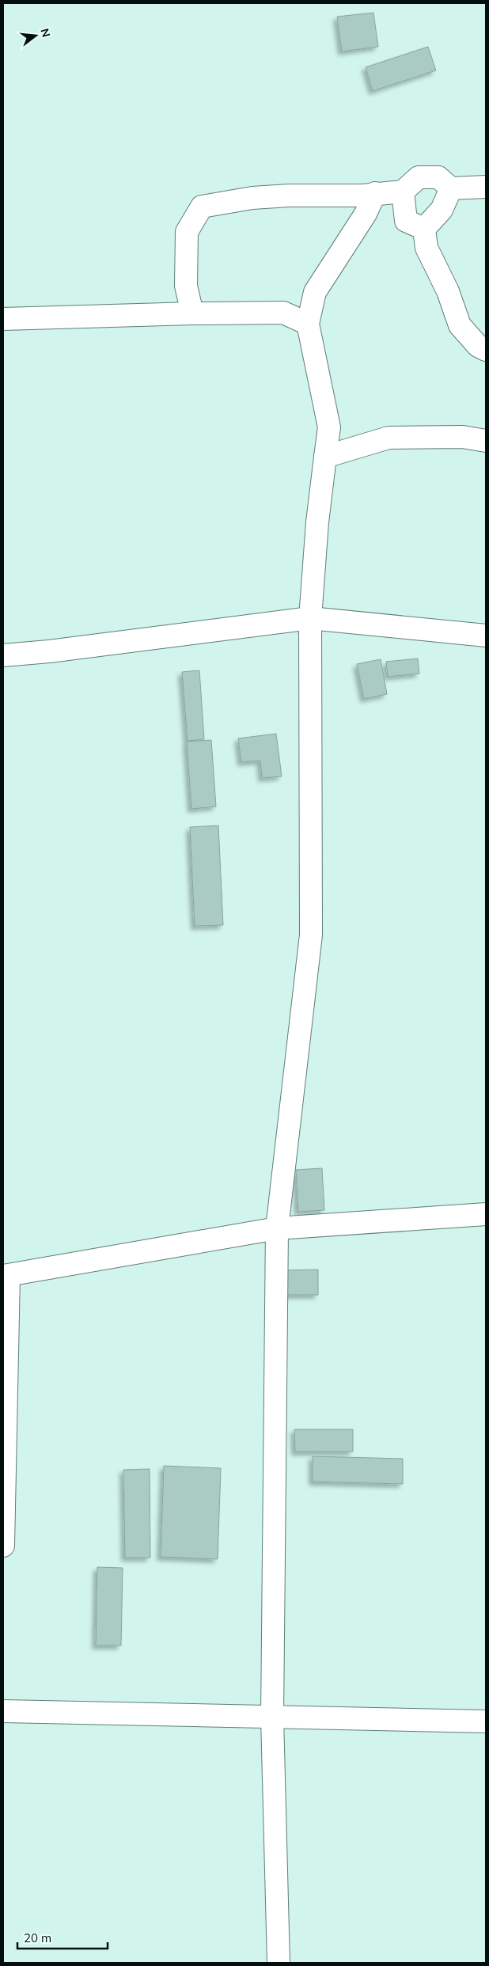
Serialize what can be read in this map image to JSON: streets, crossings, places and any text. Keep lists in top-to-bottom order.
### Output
{
  "scale_bar": "20 m",
  "north": "right"
}
